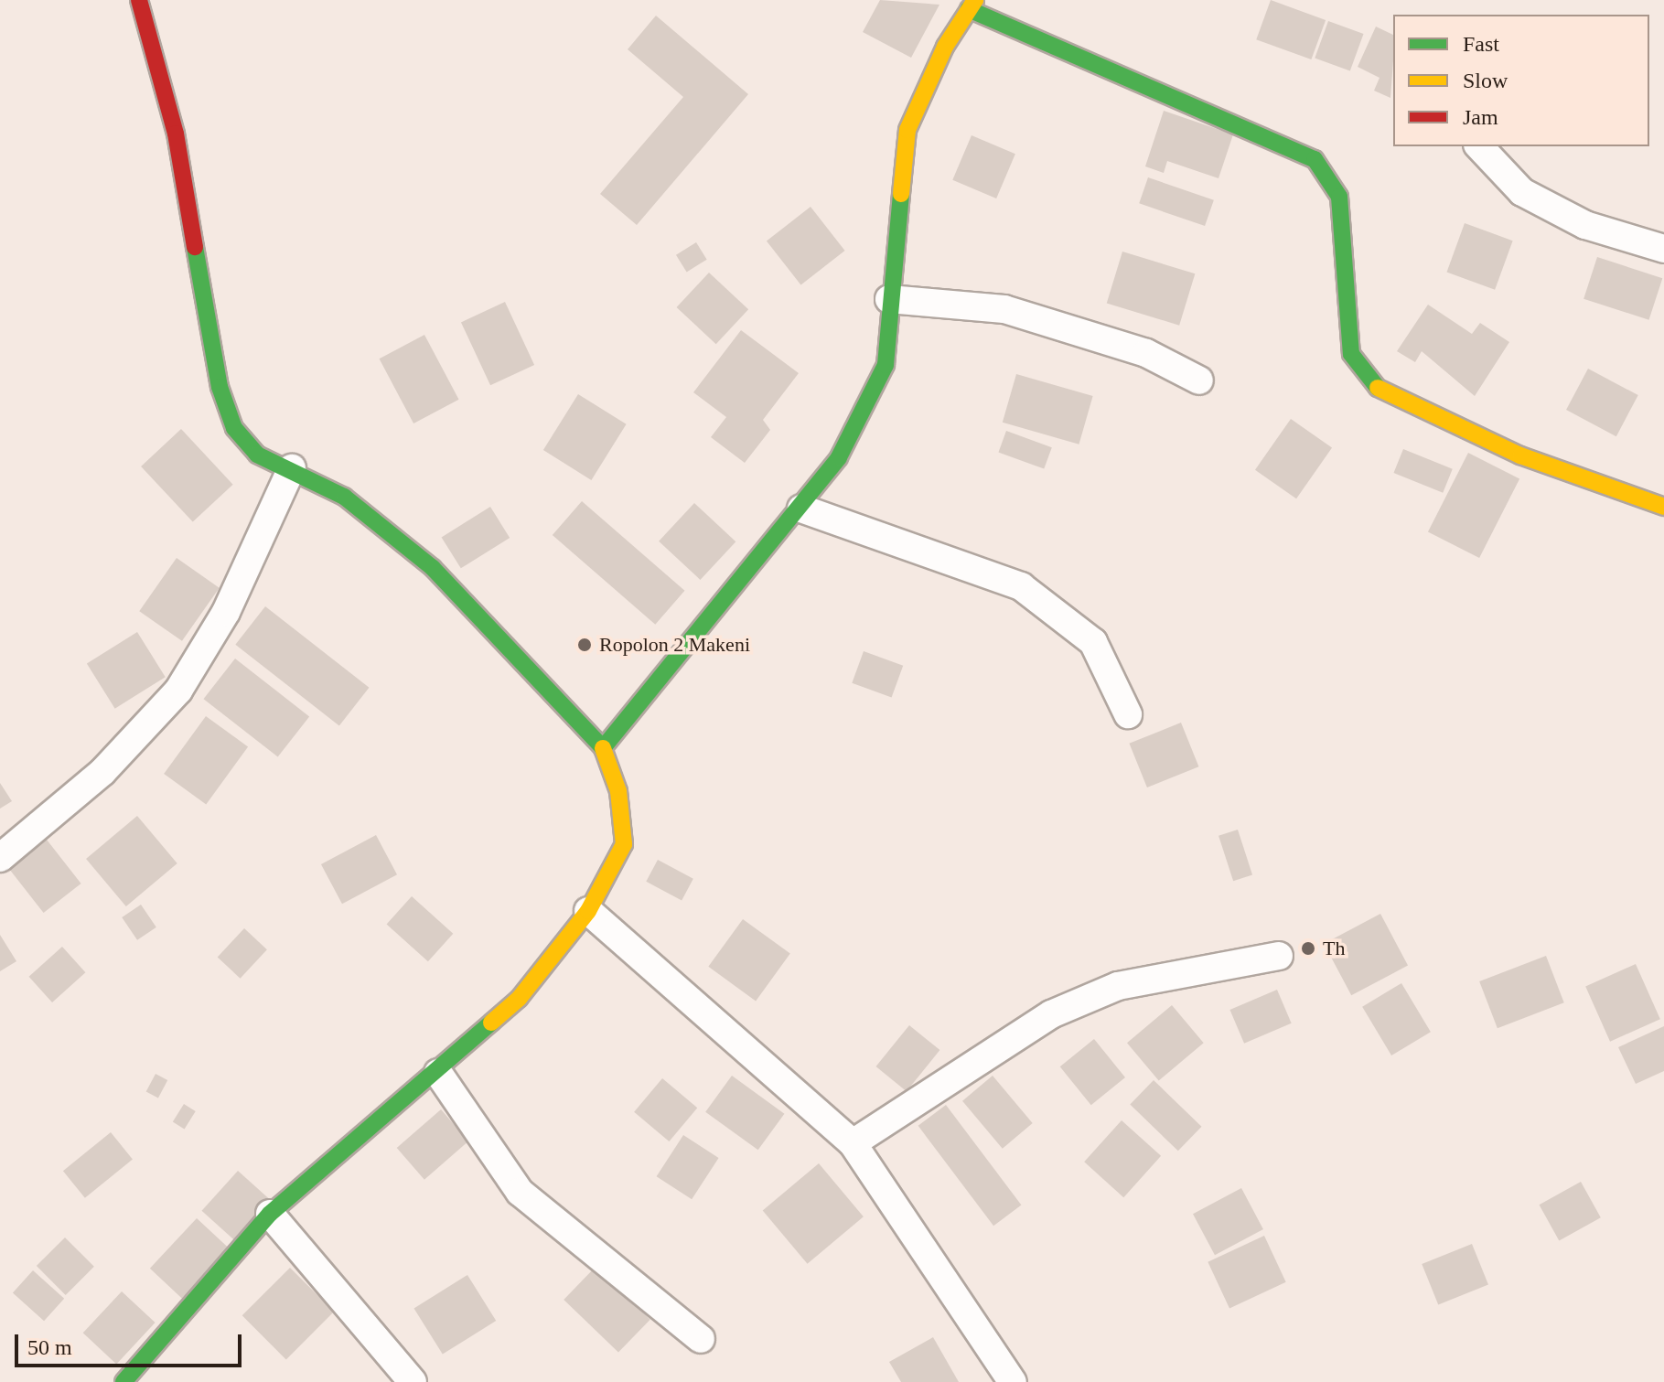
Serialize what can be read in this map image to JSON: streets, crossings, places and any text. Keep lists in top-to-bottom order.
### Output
{
  "places": ["Ropolon 2 Makeni", "Th"],
  "legend": ["Fast", "Slow", "Jam"],
  "scale_bar": "50 m"
}
